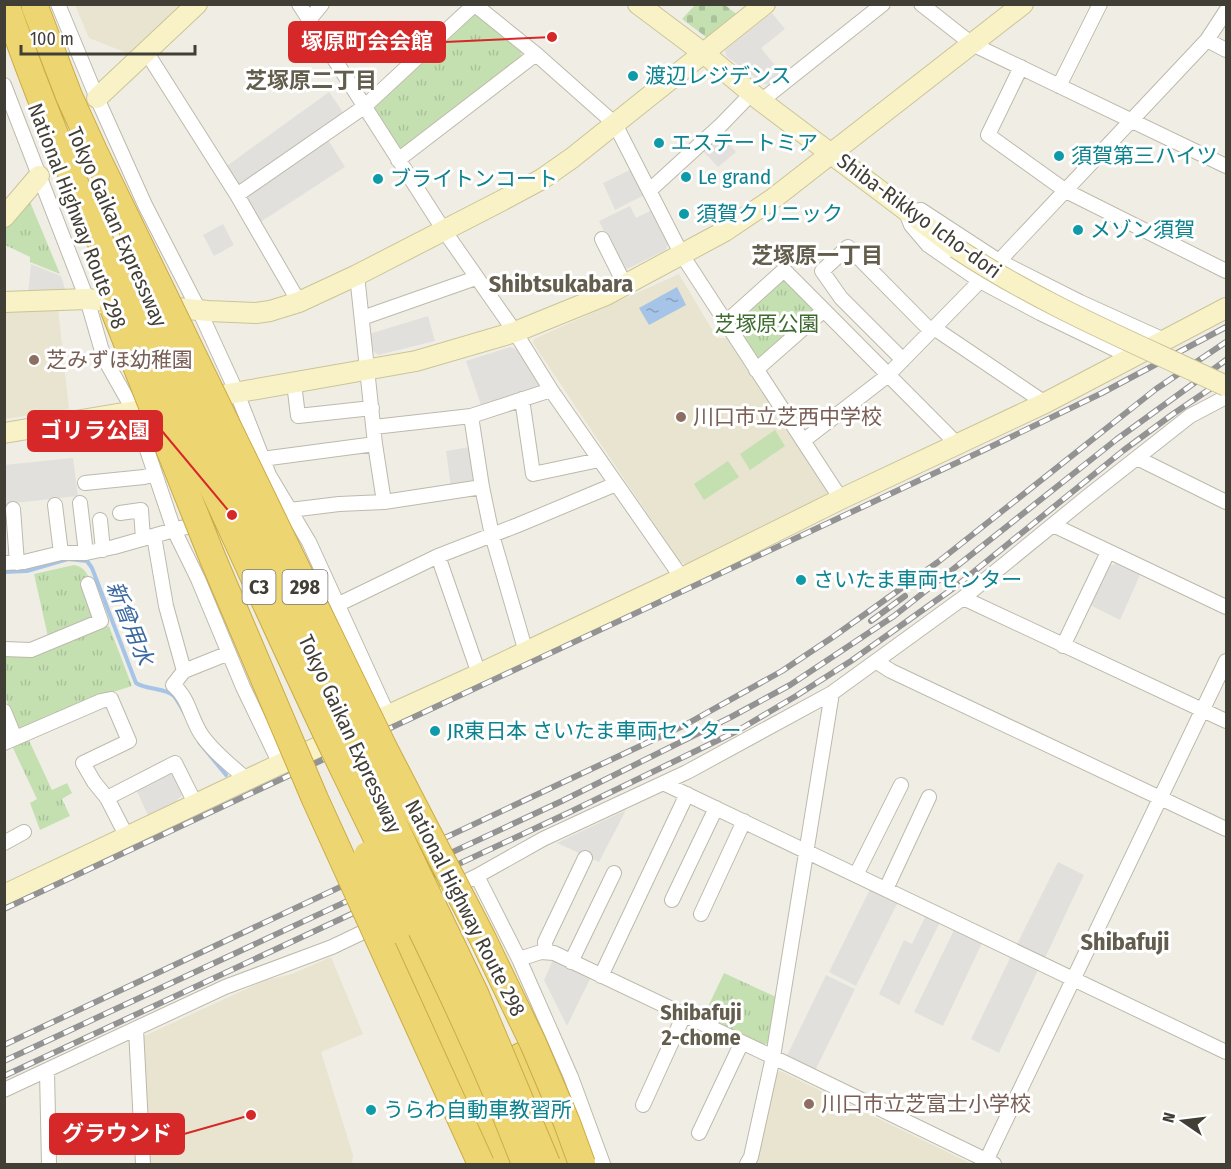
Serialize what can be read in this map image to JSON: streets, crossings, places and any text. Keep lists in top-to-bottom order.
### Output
{
  "streets": {
    "highway": [
      "National Highway Route 298",
      "Tokyo Gaikan Expressway",
      "C3",
      "298"
    ],
    "street": ["Shiba-Rikkyo Icho-dori"]
  },
  "crossings": [
    ["National Highway Route 298", "Tokyo Gaikan Expressway"]
  ],
  "districts": [
    "芝塚原二丁目",
    "芝塚原一丁目",
    "Shibtsukabara",
    "Shibafuji",
    "Shibafuji 2-chome"
  ],
  "water": ["新曾用水"],
  "parks": ["芝塚原公園"],
  "places": [
    "塚原町会会館",
    "渡辺レジデンス",
    "エステートミア",
    "須賀第三ハイツ",
    "Le grand",
    "ブライトンコート",
    "須賀クリニック",
    "メゾン須賀",
    "芝みずほ幼稚園",
    "川口市立芝西中学校",
    "ゴリラ公園",
    "さいたま車両センター",
    "JR東日本 さいたま車両センター",
    "川口市立芝富士小学校",
    "うらわ自動車教習所",
    "グラウンド"
  ],
  "scale_bar": "100 m",
  "north": "left"
}
